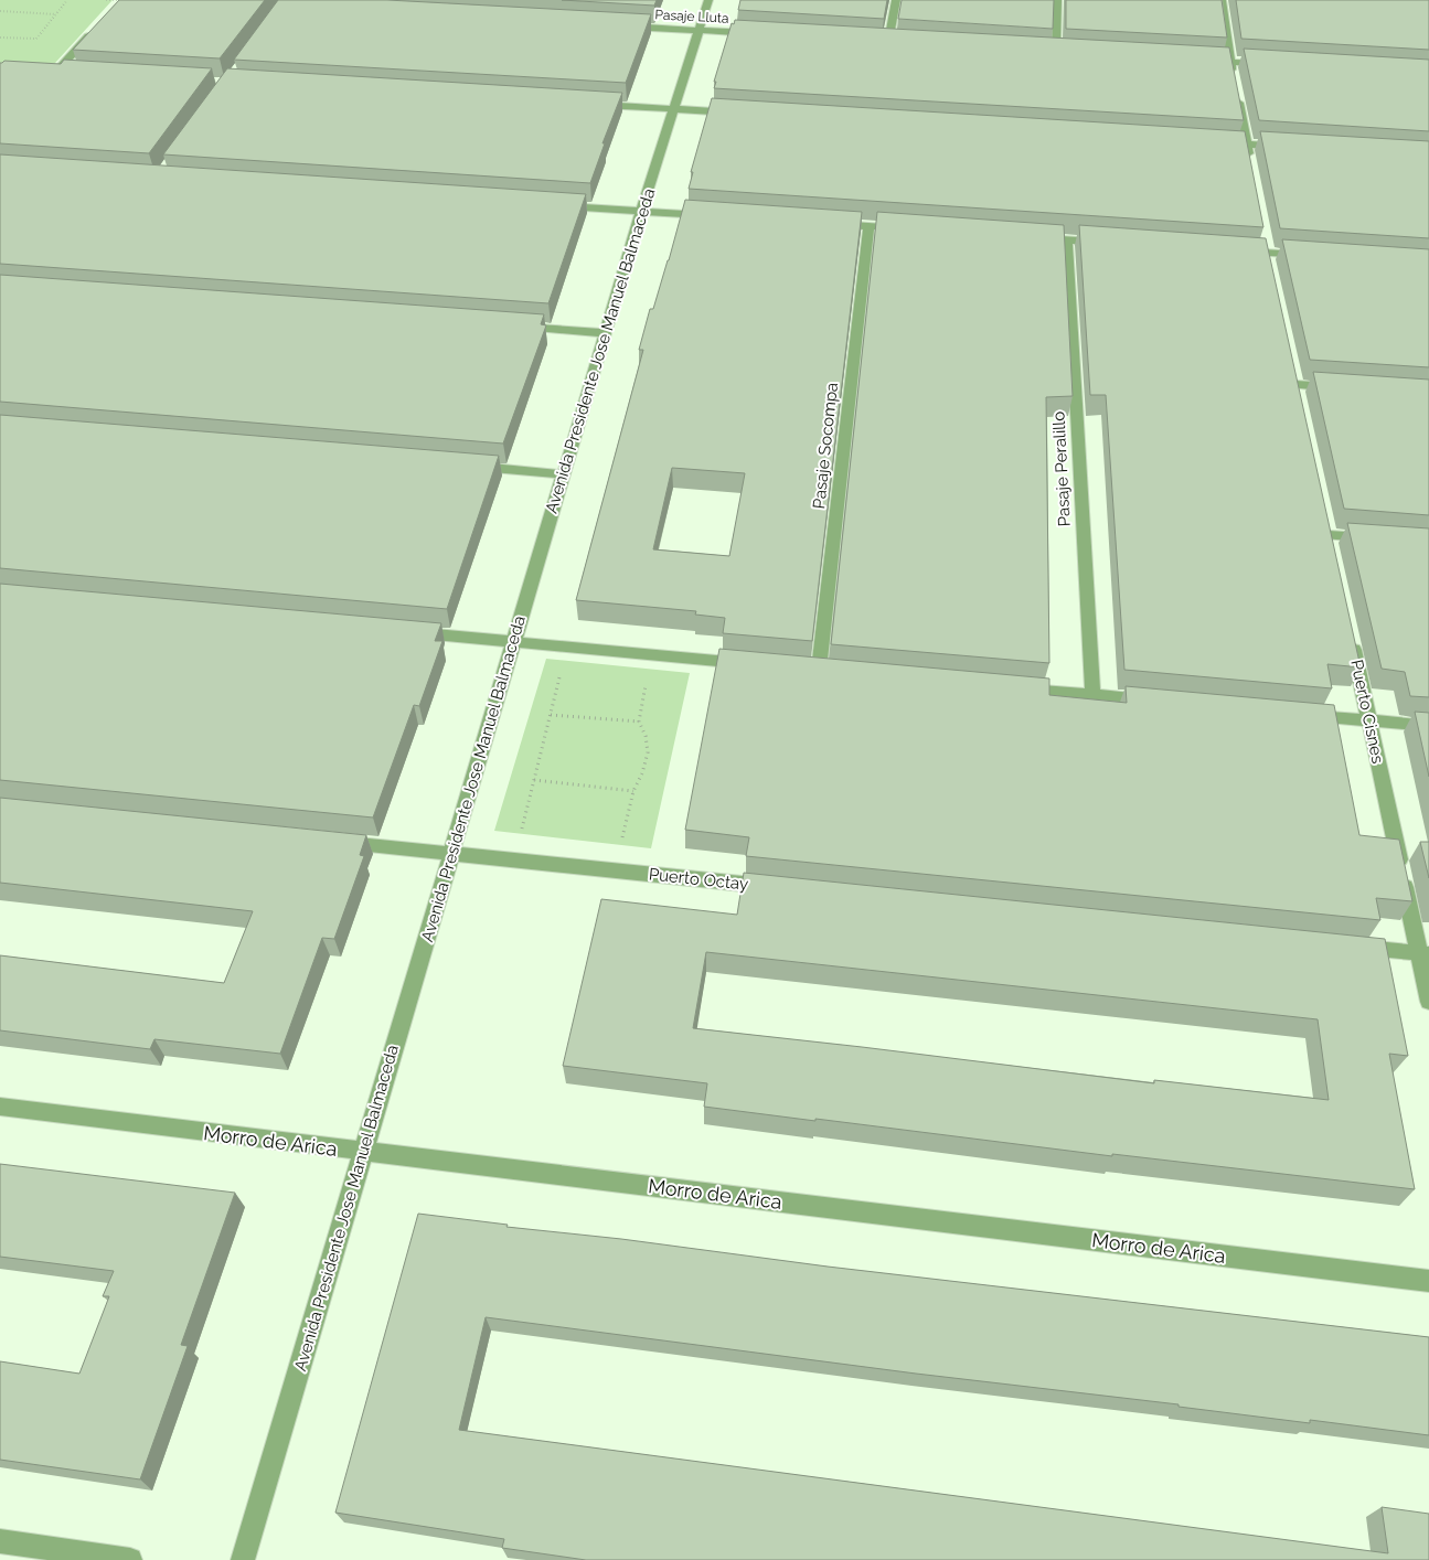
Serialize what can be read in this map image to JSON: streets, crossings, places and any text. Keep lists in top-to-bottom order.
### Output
{
  "streets": {
    "street": [
      "Pasaje Lluta",
      "Avenida Presidente Jose Manuel Balmaceda",
      "Pasaje Socompa",
      "Pasaje Peralillo",
      "Puerto Cisnes",
      "Puerto Octay",
      "Morro de Arica"
    ]
  },
  "crossings": [
    ["Pasaje Lluta", "Avenida Presidente Jose Manuel Balmaceda"],
    ["Avenida Presidente Jose Manuel Balmaceda", "Puerto Octay"],
    ["Avenida Presidente Jose Manuel Balmaceda", "Morro de Arica"]
  ]
}
